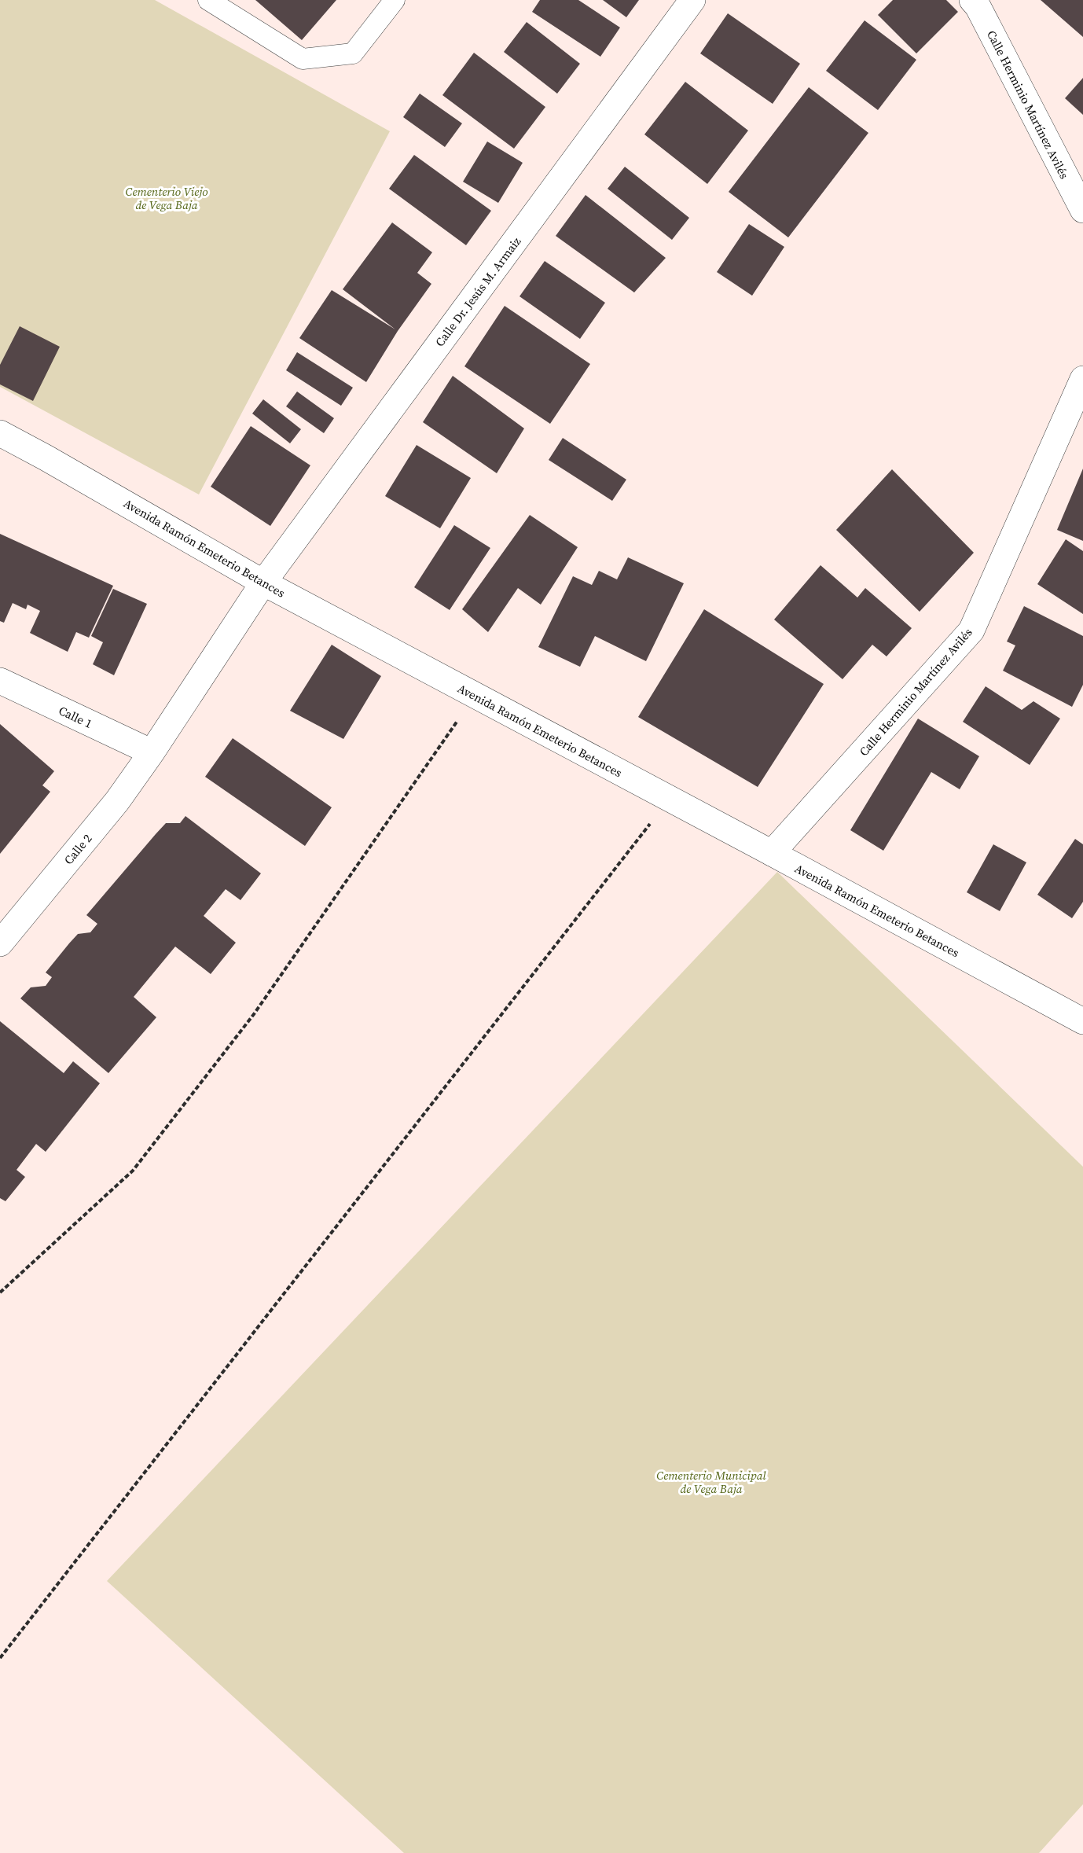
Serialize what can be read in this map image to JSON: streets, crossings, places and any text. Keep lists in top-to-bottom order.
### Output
{
  "streets": {
    "street": [
      "Calle Herminio Martínez Avilés",
      "Calle Dr. Jesús M. Armaiz",
      "Avenida Ramón Emeterio Betances",
      "Calle 1",
      "Calle 2"
    ]
  },
  "crossings": [
    ["Calle Herminio Martínez Avilés", "Avenida Ramón Emeterio Betances"],
    ["Calle Dr. Jesús M. Armaiz", "Avenida Ramón Emeterio Betances"],
    ["Calle Dr. Jesús M. Armaiz", "Calle 1"],
    ["Calle Dr. Jesús M. Armaiz", "Calle 2"],
    ["Calle 1", "Calle 2"]
  ],
  "parks": ["Cementerio Viejo de Vega Baja", "Cementerio Municipal de Vega Baja"]
}
